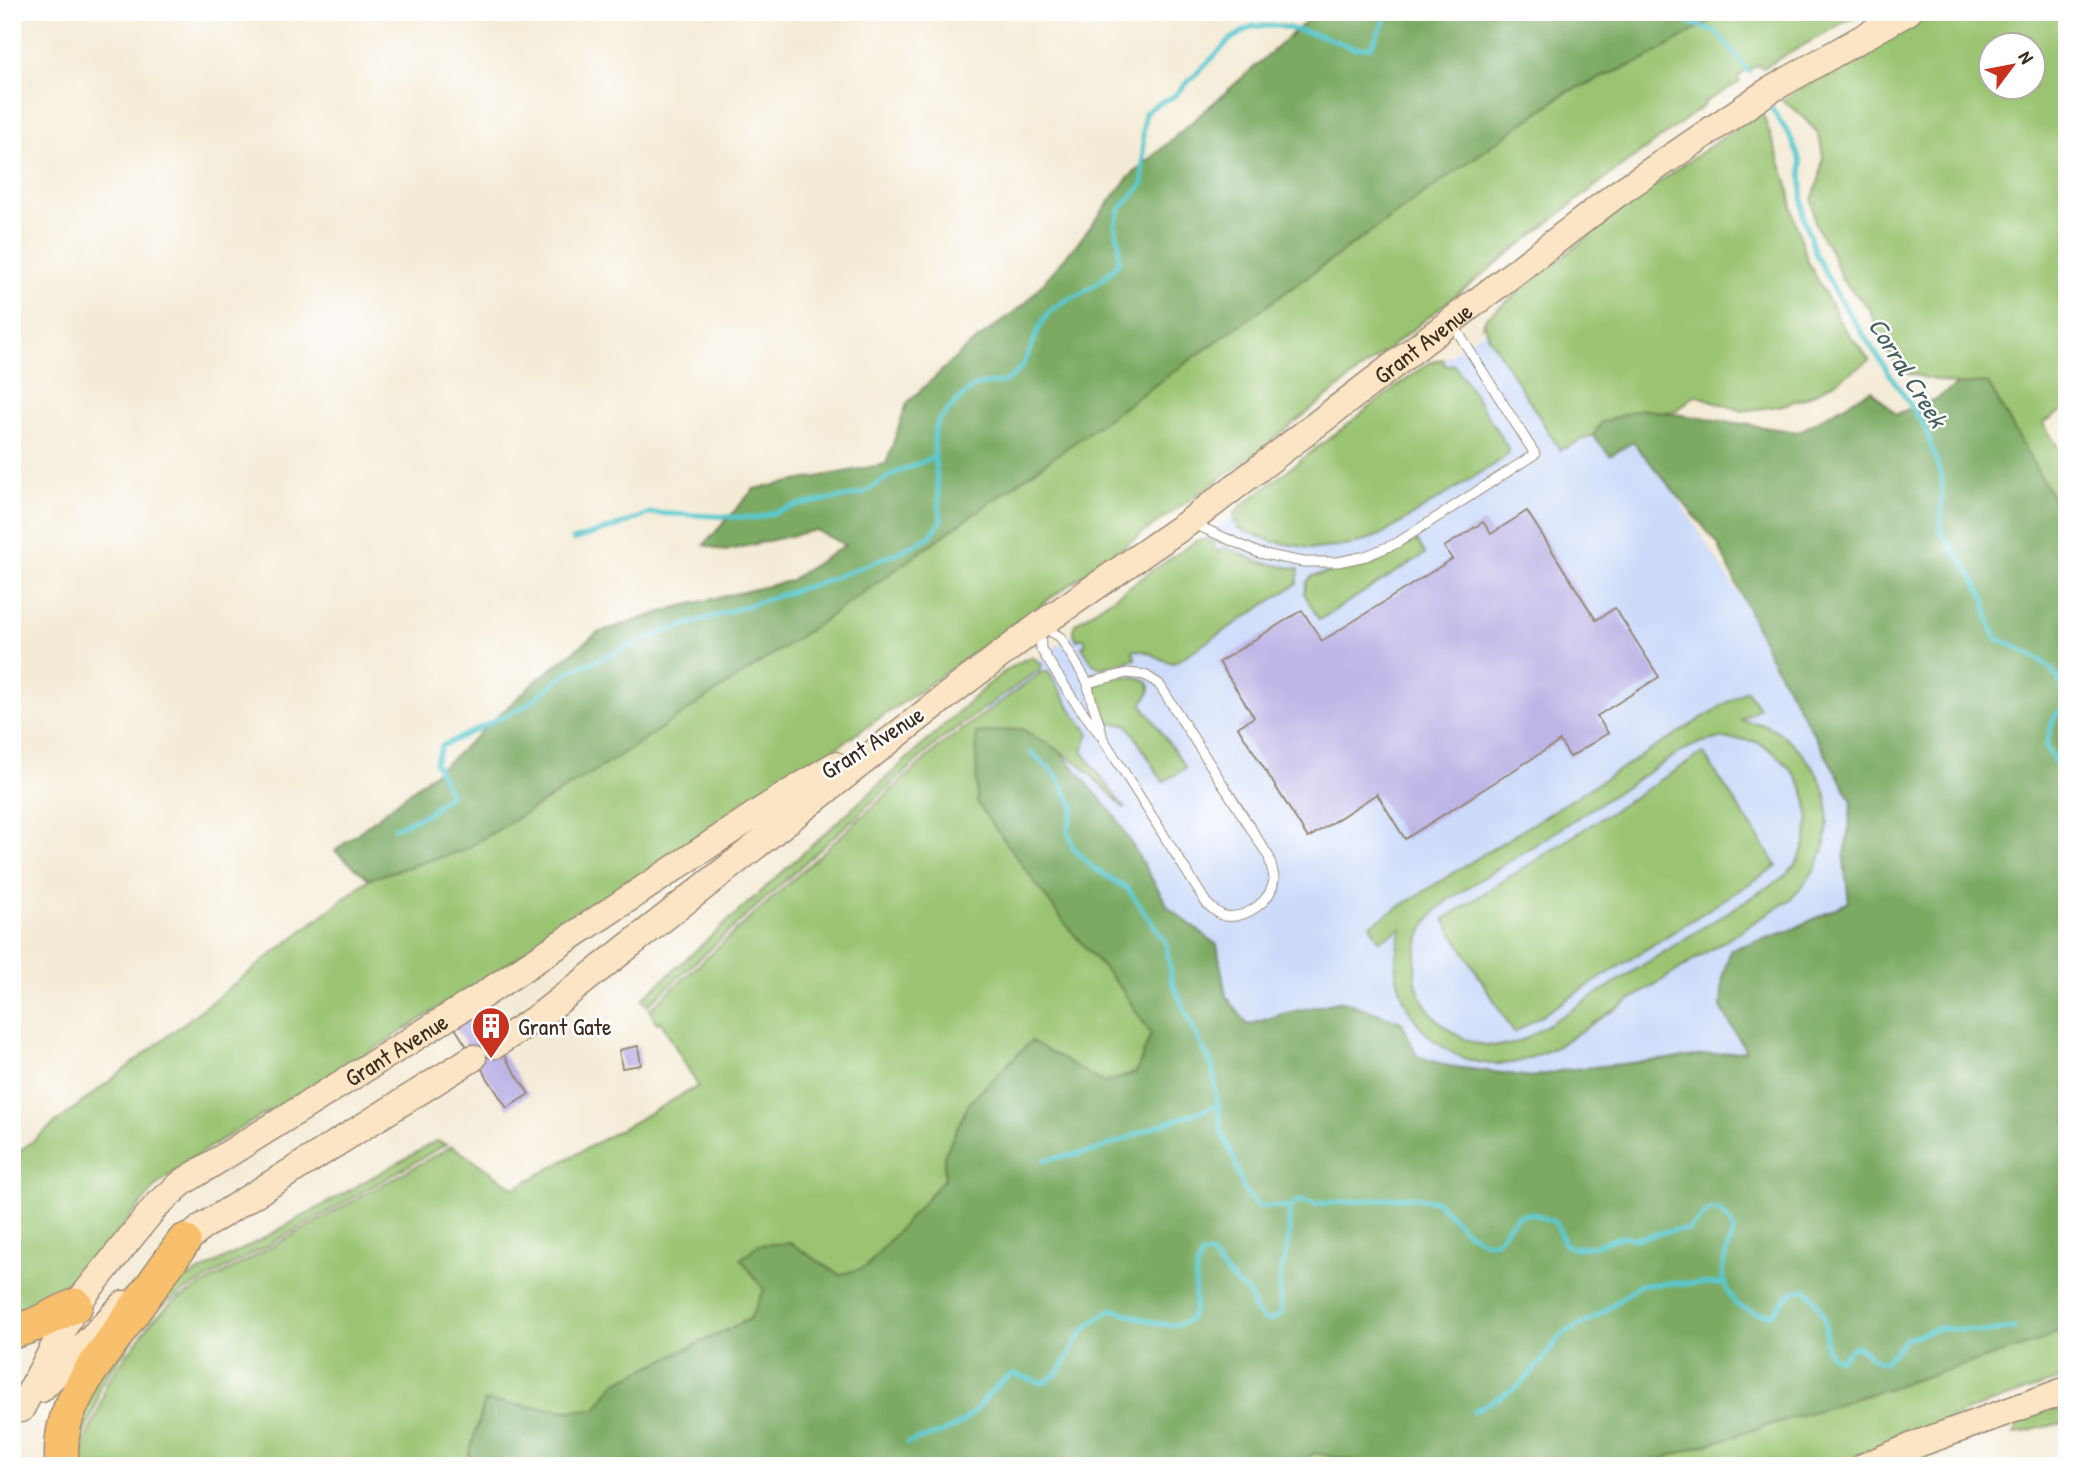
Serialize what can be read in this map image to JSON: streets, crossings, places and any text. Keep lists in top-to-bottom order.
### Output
{
  "streets": {
    "main road": ["Grant Avenue"]
  },
  "water": ["Corral Creek"],
  "places": {
    "building": ["Grant Gate"]
  },
  "north": "top right"
}
